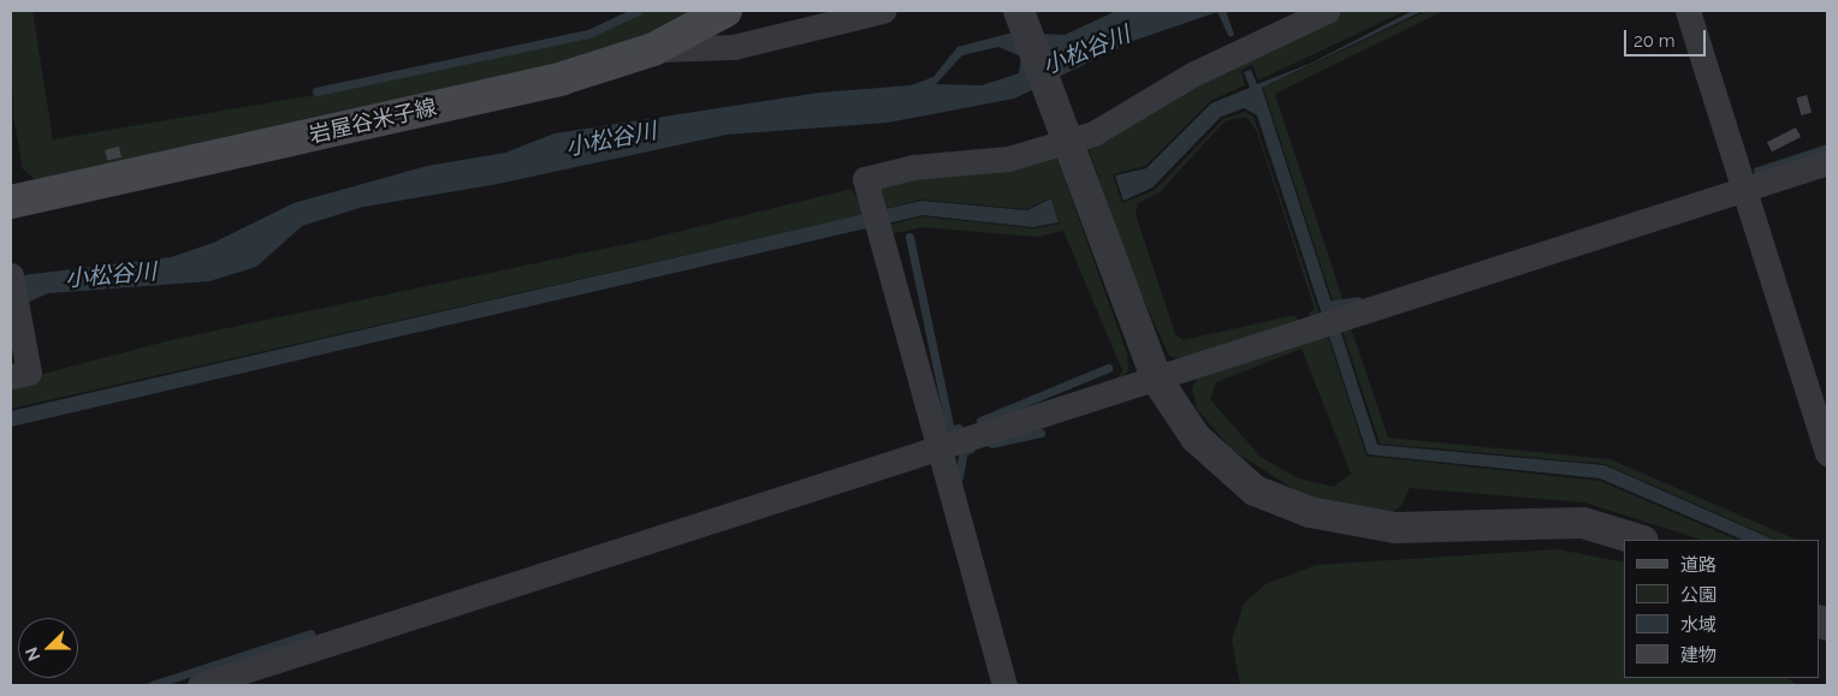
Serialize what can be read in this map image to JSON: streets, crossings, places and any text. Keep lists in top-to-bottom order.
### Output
{
  "streets": {
    "main road": ["岩屋谷米子線"]
  },
  "water": ["小松谷川"],
  "legend": [
    "道路",
    "公園",
    "水域",
    "建物"
  ],
  "scale_bar": "20 m",
  "north": "left"
}
